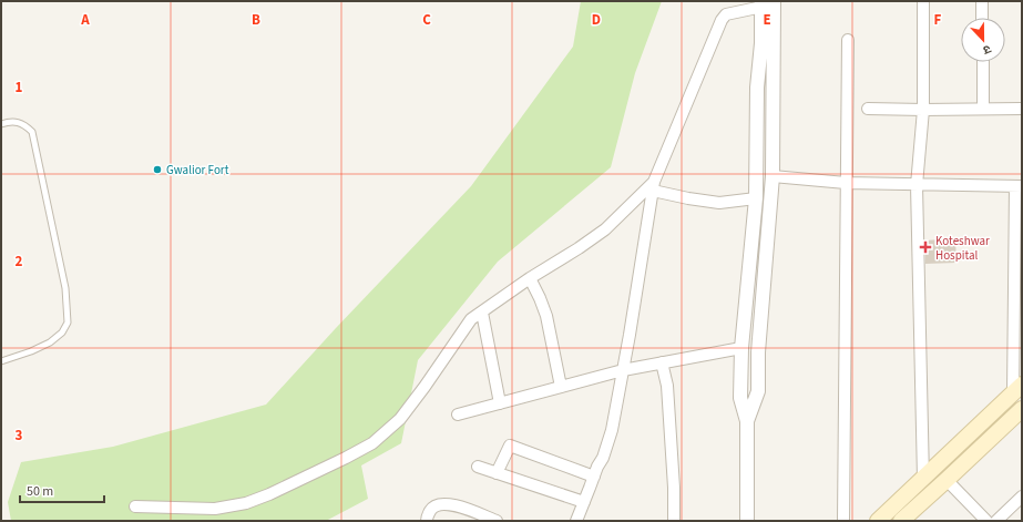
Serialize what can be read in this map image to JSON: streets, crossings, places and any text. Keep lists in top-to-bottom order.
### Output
{
  "places": {
    "other": ["Gwalior Fort"],
    "health": ["Koteshwar Hospital"]
  },
  "scale_bar": "50 m",
  "north": "bottom",
  "grid": {
    "columns": [
      "A",
      "B",
      "C",
      "D",
      "E",
      "F"
    ],
    "rows": ["1", "2", "3"]
  }
}
